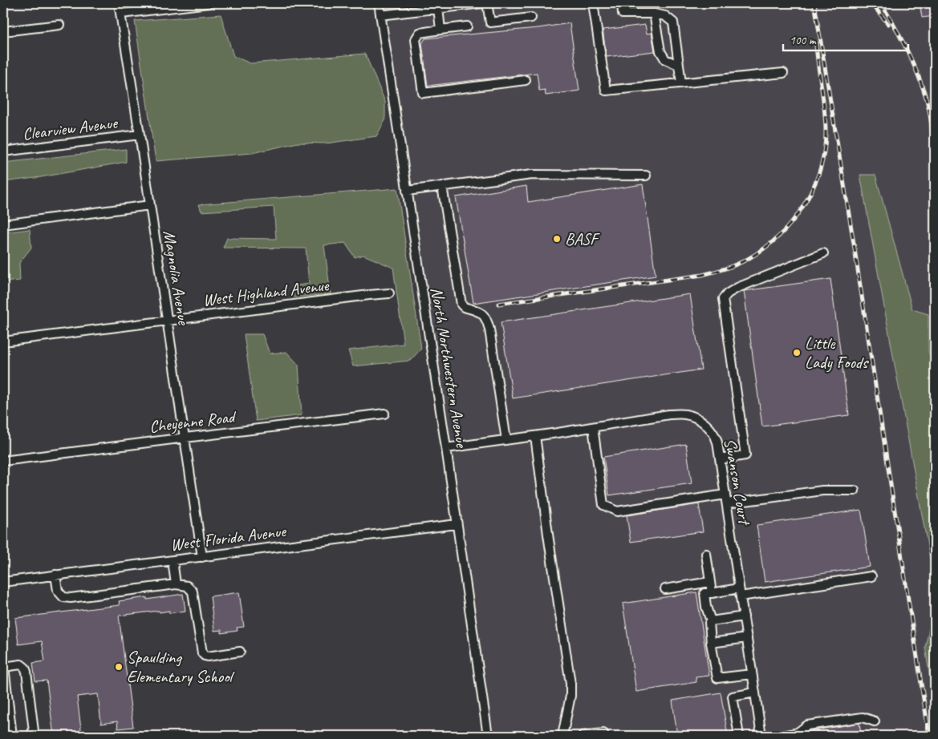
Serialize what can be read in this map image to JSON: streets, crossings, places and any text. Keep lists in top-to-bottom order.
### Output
{
  "streets": {
    "street": [
      "Clearview Avenue",
      "Magnolia Avenue",
      "West Highland Avenue",
      "North Northwestern Avenue",
      "Cheyenne Road",
      "Swanson Court",
      "West Florida Avenue"
    ]
  },
  "crossings": [
    ["Clearview Avenue", "Magnolia Avenue"],
    ["Magnolia Avenue", "West Highland Avenue"],
    ["Magnolia Avenue", "Cheyenne Road"],
    ["Magnolia Avenue", "West Florida Avenue"],
    ["North Northwestern Avenue", "Swanson Court"],
    ["North Northwestern Avenue", "West Florida Avenue"]
  ],
  "places": ["BASF", "Little Lady Foods", "Spaulding Elementary School"],
  "scale_bar": "100 m"
}
